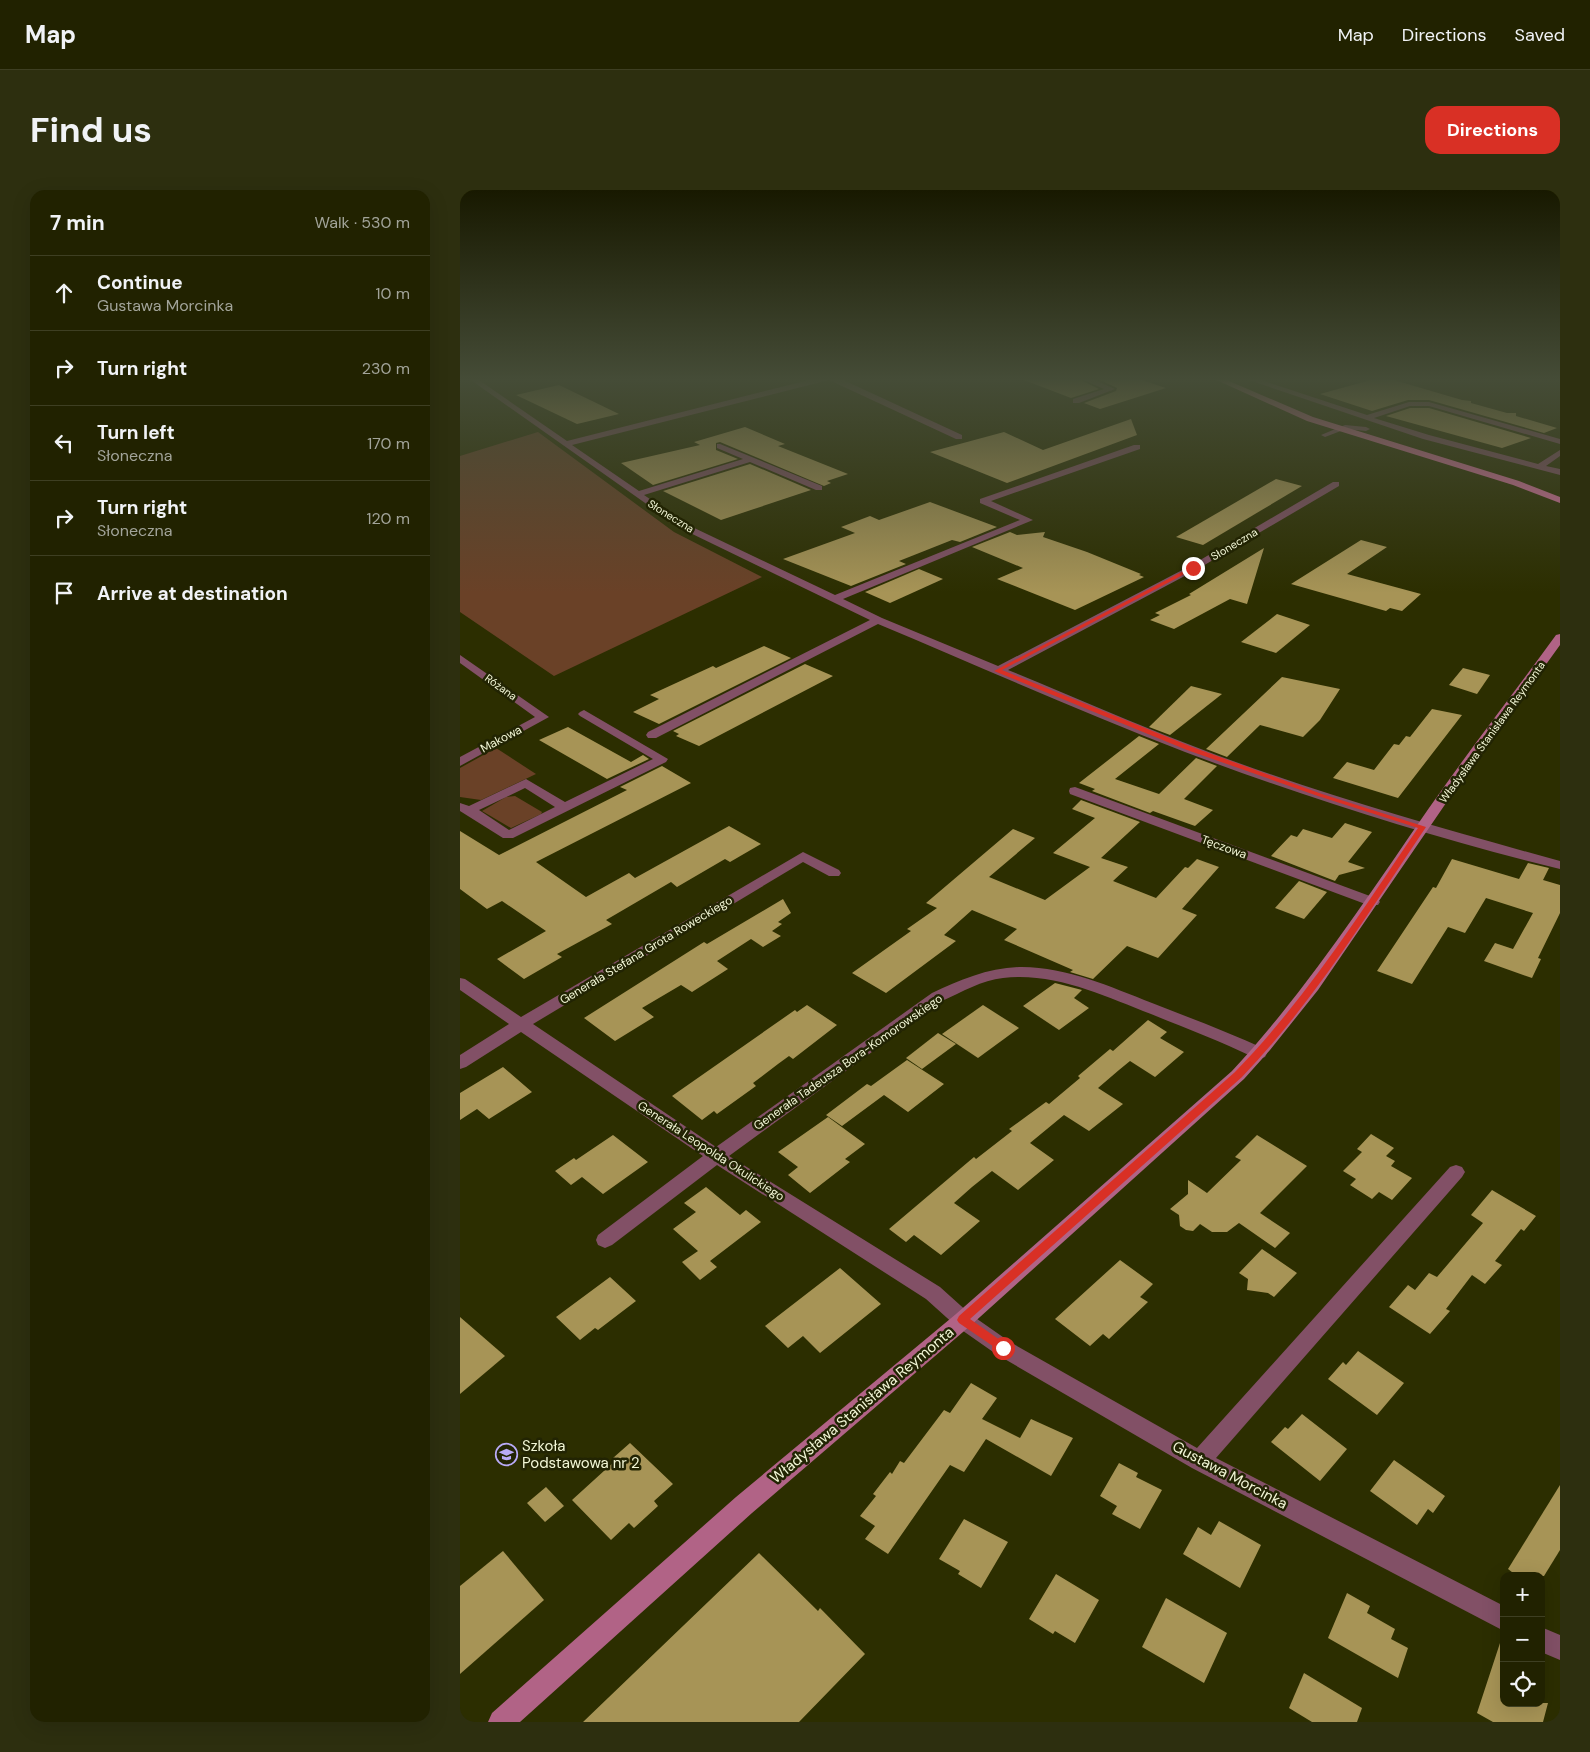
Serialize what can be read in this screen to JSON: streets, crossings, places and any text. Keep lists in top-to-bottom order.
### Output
{
  "streets": {
    "street": [
      "Słoneczna",
      "Różana",
      "Władysława Stanisława Reymonta",
      "Makowa",
      "Tęczowa",
      "Generała Stefana Grota Roweckiego",
      "Generała Tadeusza Bora-Komorowskiego",
      "Generała Leopolda Okulickiego",
      "Gustawa Morcinka"
    ]
  },
  "crossings": [
    ["Słoneczna", "Władysława Stanisława Reymonta"],
    ["Różana", "Makowa"],
    ["Władysława Stanisława Reymonta", "Tęczowa"],
    ["Władysława Stanisława Reymonta", "Generała Tadeusza Bora-Komorowskiego"],
    ["Władysława Stanisława Reymonta", "Generała Leopolda Okulickiego"],
    ["Władysława Stanisława Reymonta", "Gustawa Morcinka"],
    ["Generała Stefana Grota Roweckiego", "Generała Leopolda Okulickiego"],
    ["Generała Tadeusza Bora-Komorowskiego", "Generała Leopolda Okulickiego"],
    ["Generała Leopolda Okulickiego", "Gustawa Morcinka"]
  ],
  "places": {
    "school or university": ["Szkoła Podstawowa nr 2"]
  },
  "page": {
    "header": "Map",
    "nav": ["Map", "Directions", "Saved"],
    "buttons": "Directions",
    "title": "Find us",
    "heading": ["7 min", "Walk · 530 m"],
    "list": [
      ["Continue", "Gustawa Morcinka", "10 m"],
      ["Turn right", "230 m"],
      ["Turn left", "Słoneczna", "170 m"],
      ["Turn right", "Słoneczna", "120 m"],
      "Arrive at destination"
    ],
    "map_buttons": ["+", "−"]
  }
}
